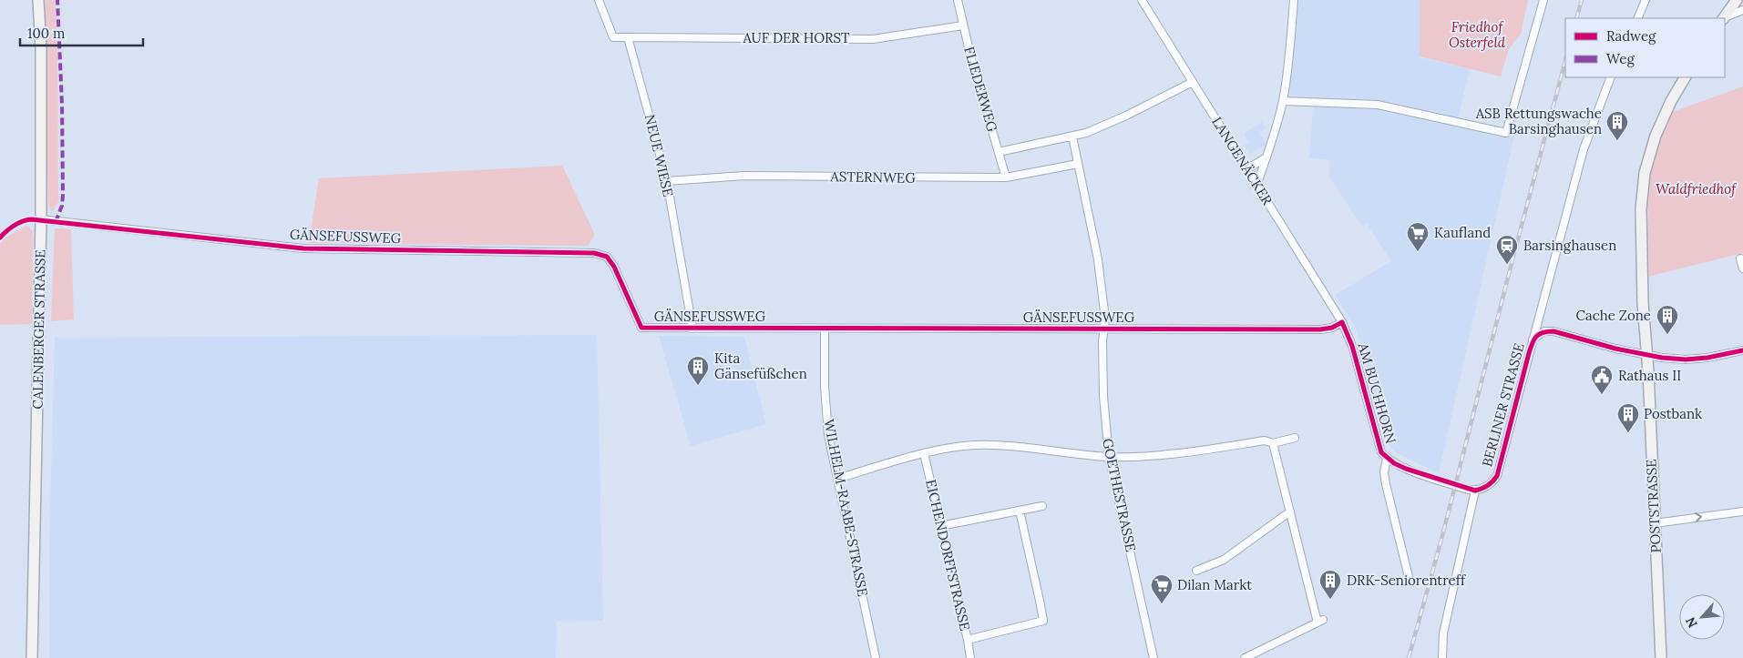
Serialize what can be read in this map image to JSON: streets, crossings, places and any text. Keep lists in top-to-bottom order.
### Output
{
  "streets": {
    "main road": ["CALENBERGER STRASSE", "POSTSTRASSE"],
    "street": [
      "AUF DER HORST",
      "FLIEDERWEG",
      "NEUE WIESE",
      "LANGENÄCKER",
      "ASTERNWEG",
      "GÄNSEFUSSWEG",
      "AM BUCHHORN",
      "BERLINER STRASSE",
      "GOETHESTRASSE",
      "WILHELM-RAABE-STRASSE",
      "EICHENDORFFSTRASSE"
    ]
  },
  "crossings": [
    ["AUF DER HORST", "FLIEDERWEG"],
    ["AUF DER HORST", "NEUE WIESE"],
    ["FLIEDERWEG", "ASTERNWEG"],
    ["NEUE WIESE", "ASTERNWEG"],
    ["NEUE WIESE", "GÄNSEFUSSWEG"],
    ["LANGENÄCKER", "GÄNSEFUSSWEG"],
    ["LANGENÄCKER", "AM BUCHHORN"],
    ["ASTERNWEG", "GOETHESTRASSE"],
    ["GÄNSEFUSSWEG", "CALENBERGER STRASSE"],
    ["GÄNSEFUSSWEG", "AM BUCHHORN"],
    ["GÄNSEFUSSWEG", "GOETHESTRASSE"],
    ["GÄNSEFUSSWEG", "WILHELM-RAABE-STRASSE"],
    ["AM BUCHHORN", "BERLINER STRASSE"]
  ],
  "parks": ["Friedhof Osterfeld", "Waldfriedhof"],
  "places": {
    "building": [
      "ASB Rettungswache Barsinghausen",
      "Cache Zone",
      "Kita Gänsefüßchen",
      "Postbank",
      "DRK-Seniorentreff"
    ],
    "supermarket": ["Kaufland", "Dilan Markt"],
    "station": ["Barsinghausen"],
    "public building": ["Rathaus II"]
  },
  "legend": ["Radweg", "Weg"],
  "scale_bar": "100 m",
  "north": "bottom left"
}
